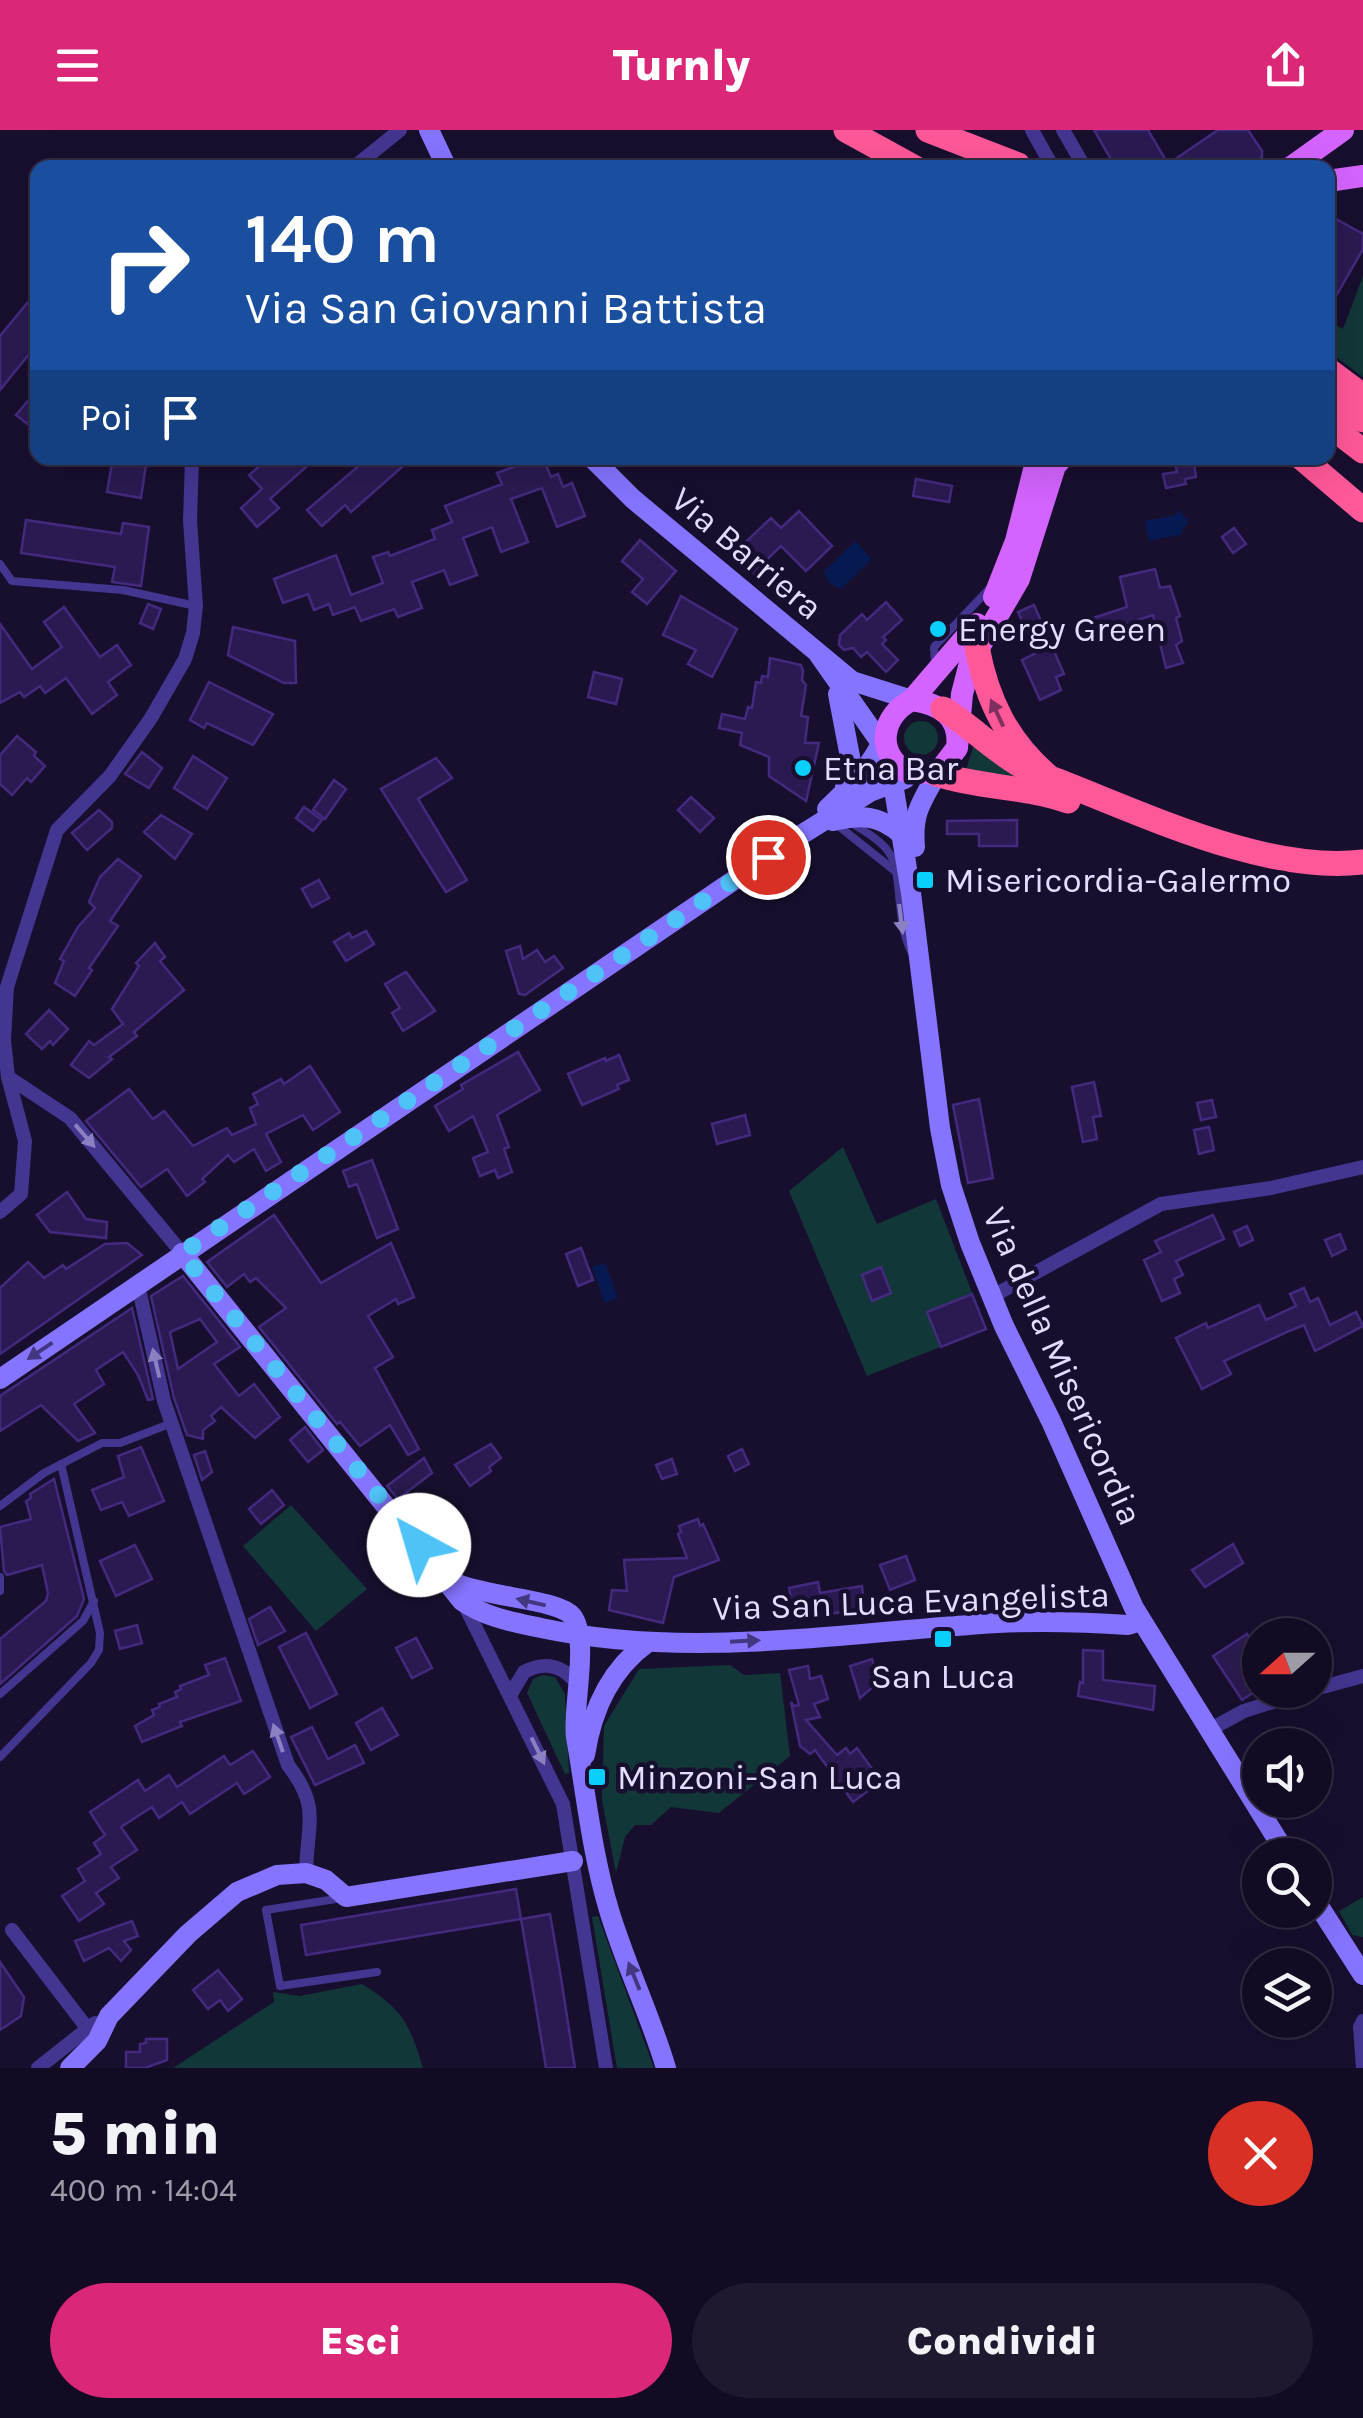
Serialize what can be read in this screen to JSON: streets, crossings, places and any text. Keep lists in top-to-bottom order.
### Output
{
  "streets": {
    "main road": ["Via Barriera", "Via della Misericordia", "Via San Luca Evangelista"]
  },
  "crossings": [
    ["Via della Misericordia", "Via San Luca Evangelista"]
  ],
  "one_way": ["Via San Luca Evangelista"],
  "places": {
    "other": ["Energy Green", "Etna Bar"],
    "transit": ["Misericordia-Galermo", "San Luca", "Minzoni-San Luca"]
  },
  "north": "left",
  "page": {
    "header": "Turnly",
    "turn": ["140 m", "Via San Giovanni Battista"],
    "then": "Poi",
    "heading": ["5 min", "400 m · 14:04"],
    "buttons": ["Esci", "Condividi"]
  }
}
